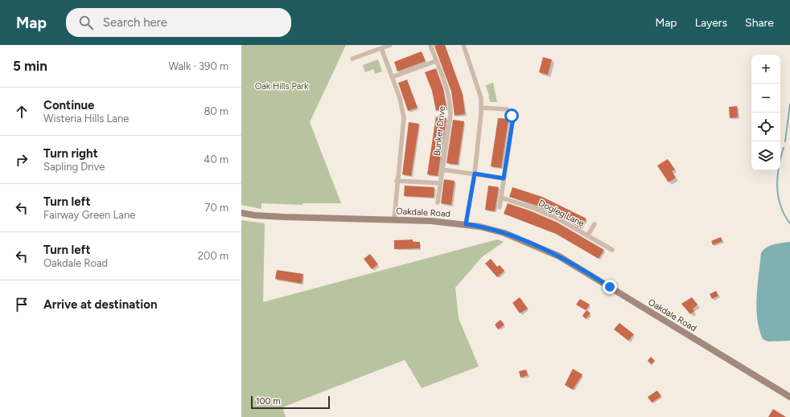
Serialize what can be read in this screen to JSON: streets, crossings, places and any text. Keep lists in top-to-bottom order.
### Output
{
  "streets": {
    "main road": ["Oakdale Road"],
    "street": ["Bunker Drive", "Dogleg Lane"]
  },
  "parks": ["Oak Hills Park"],
  "scale_bar": "100 m",
  "page": {
    "header": "Map",
    "search": "Search here",
    "nav": ["Map", "Layers", "Share"],
    "heading": ["5 min", "Walk · 390 m"],
    "map_buttons": ["+", "−"],
    "list": [
      ["Continue", "Wisteria Hills Lane", "80 m"],
      ["Turn right", "Sapling Drive", "40 m"],
      ["Turn left", "Fairway Green Lane", "70 m"],
      ["Turn left", "Oakdale Road", "200 m"],
      "Arrive at destination"
    ],
    "scale": "100 m"
  }
}
